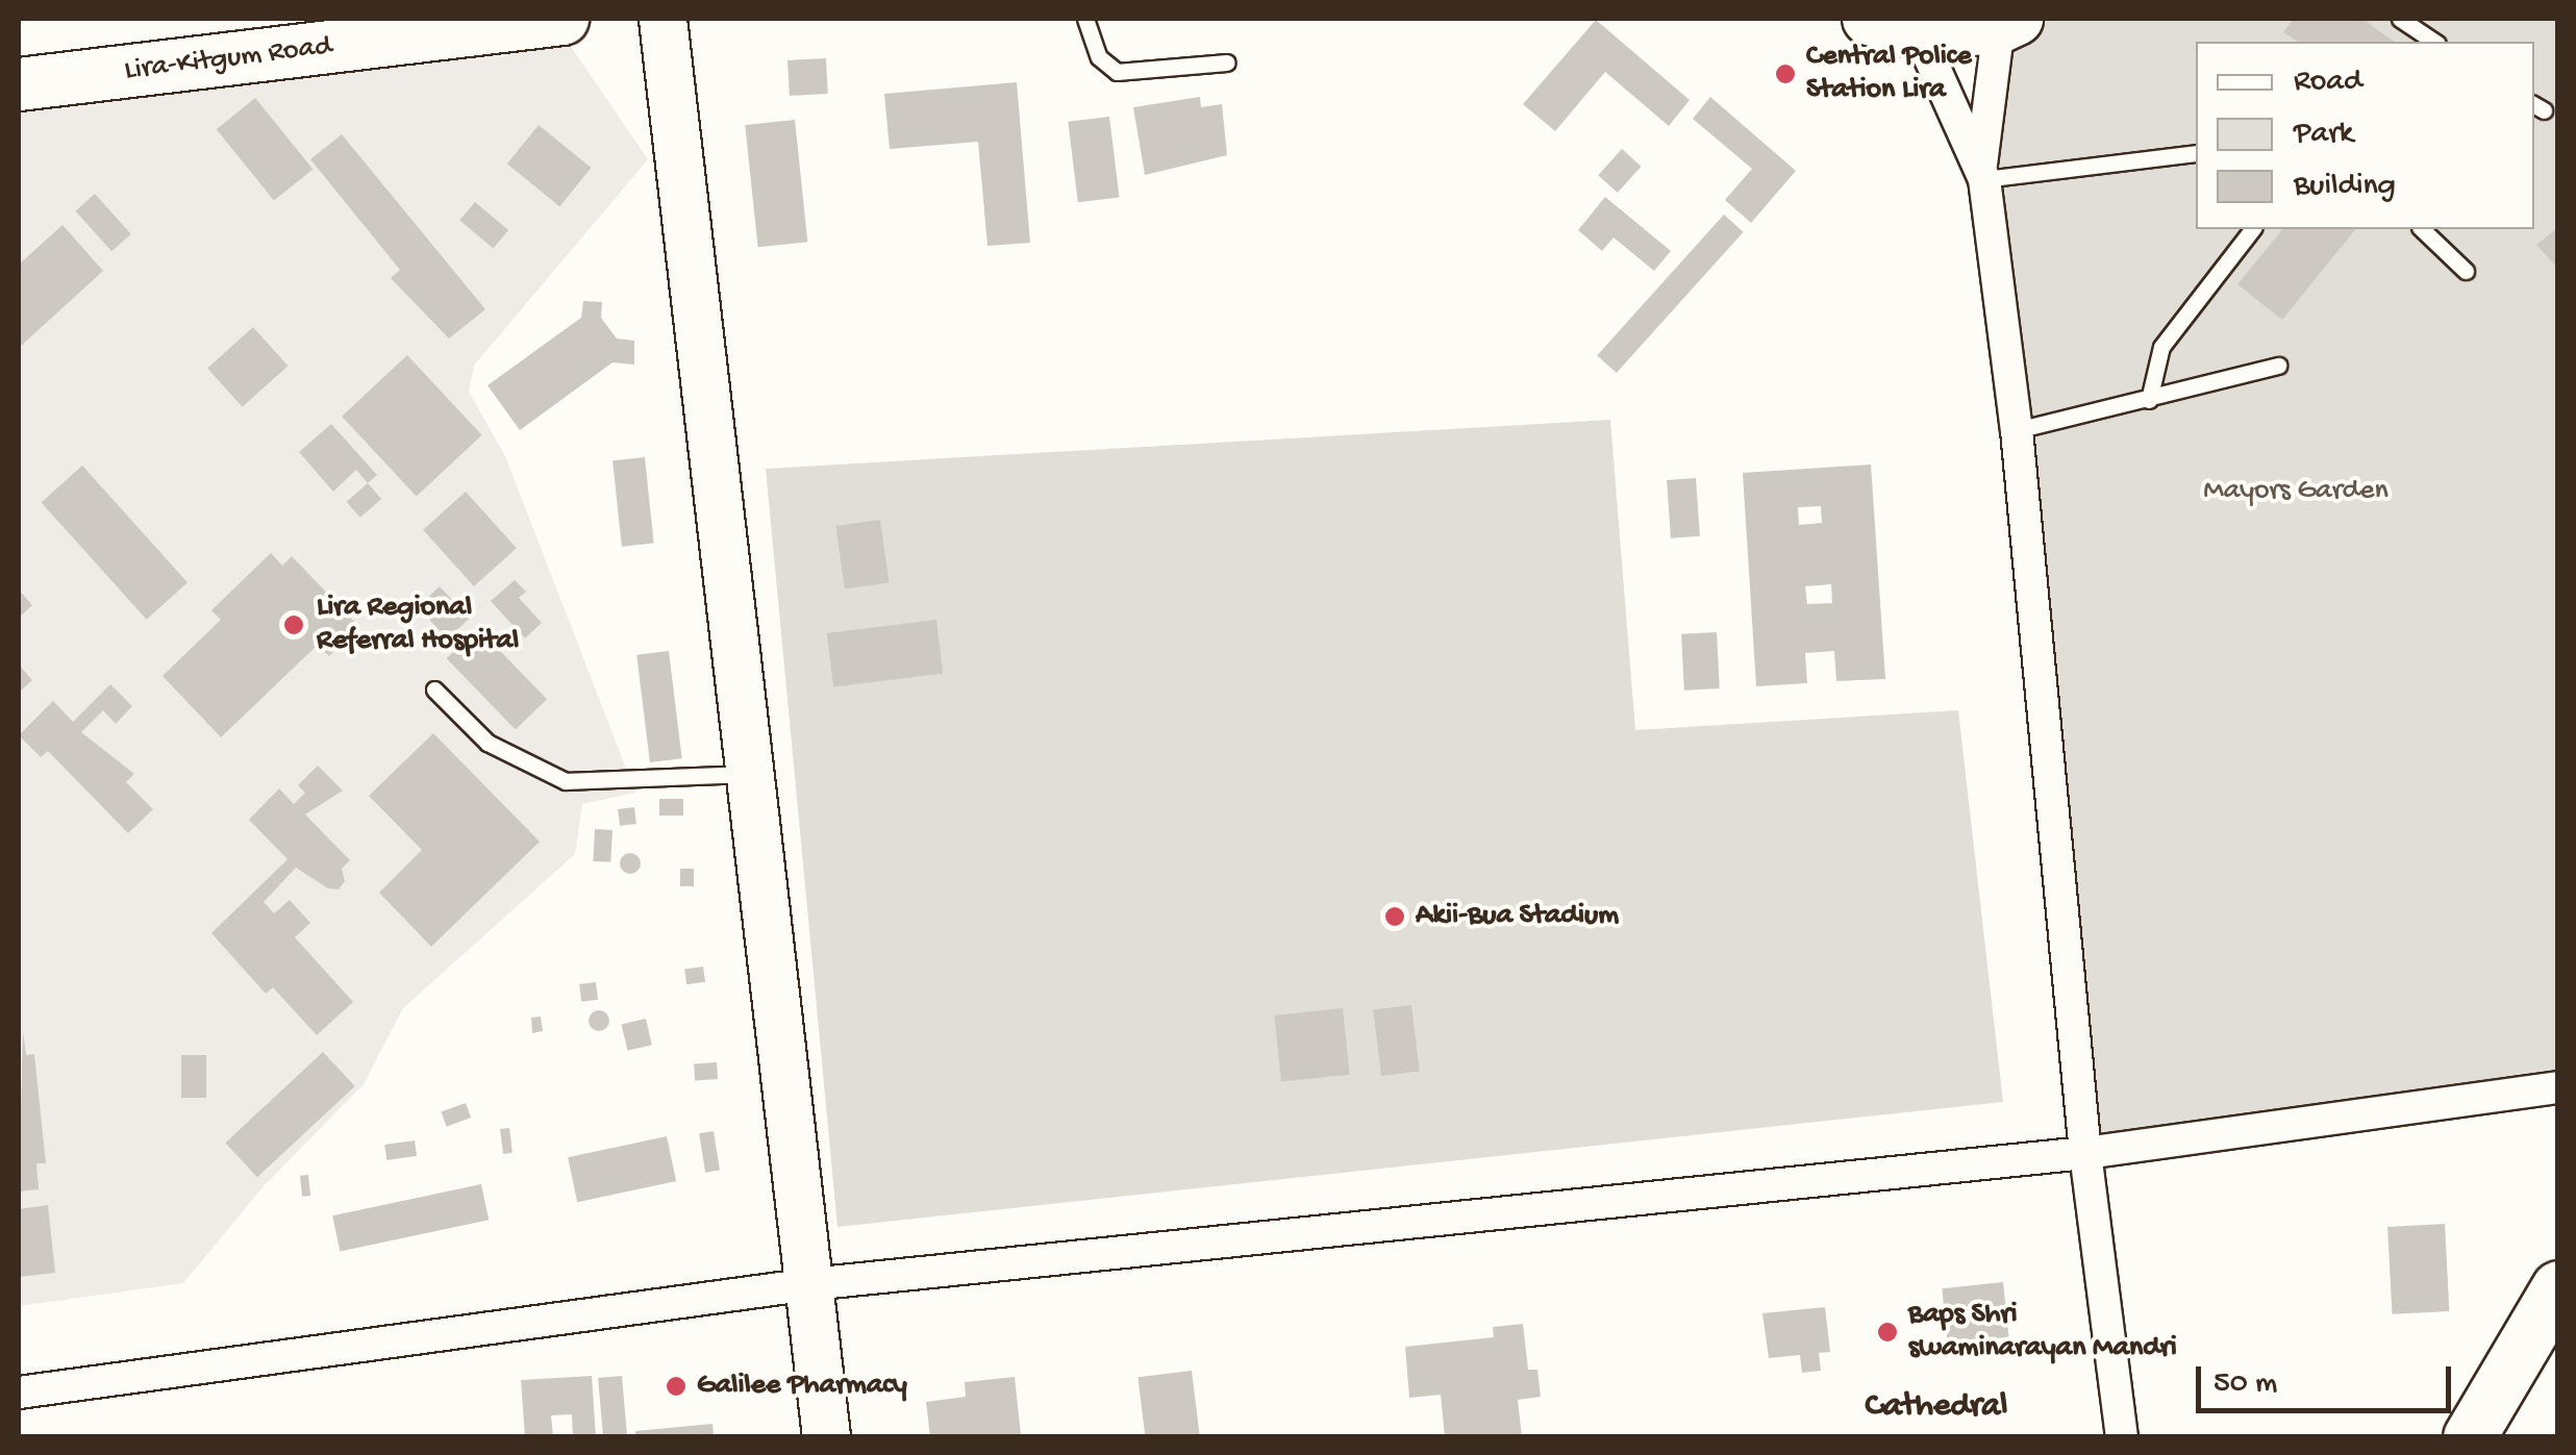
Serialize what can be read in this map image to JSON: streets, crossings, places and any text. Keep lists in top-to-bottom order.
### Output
{
  "streets": {
    "main road": ["Lira-Kitgum Road"]
  },
  "districts": ["Cathedral"],
  "parks": ["Mayors Garden"],
  "places": [
    "Central Police Station Lira",
    "Lira Regional Referral Hospital",
    "Akii-Bua Stadium",
    "Baps Shri swaminarayan Mandri",
    "Galilee Pharmacy"
  ],
  "legend": ["Road", "Park", "Building"],
  "scale_bar": "50 m"
}
